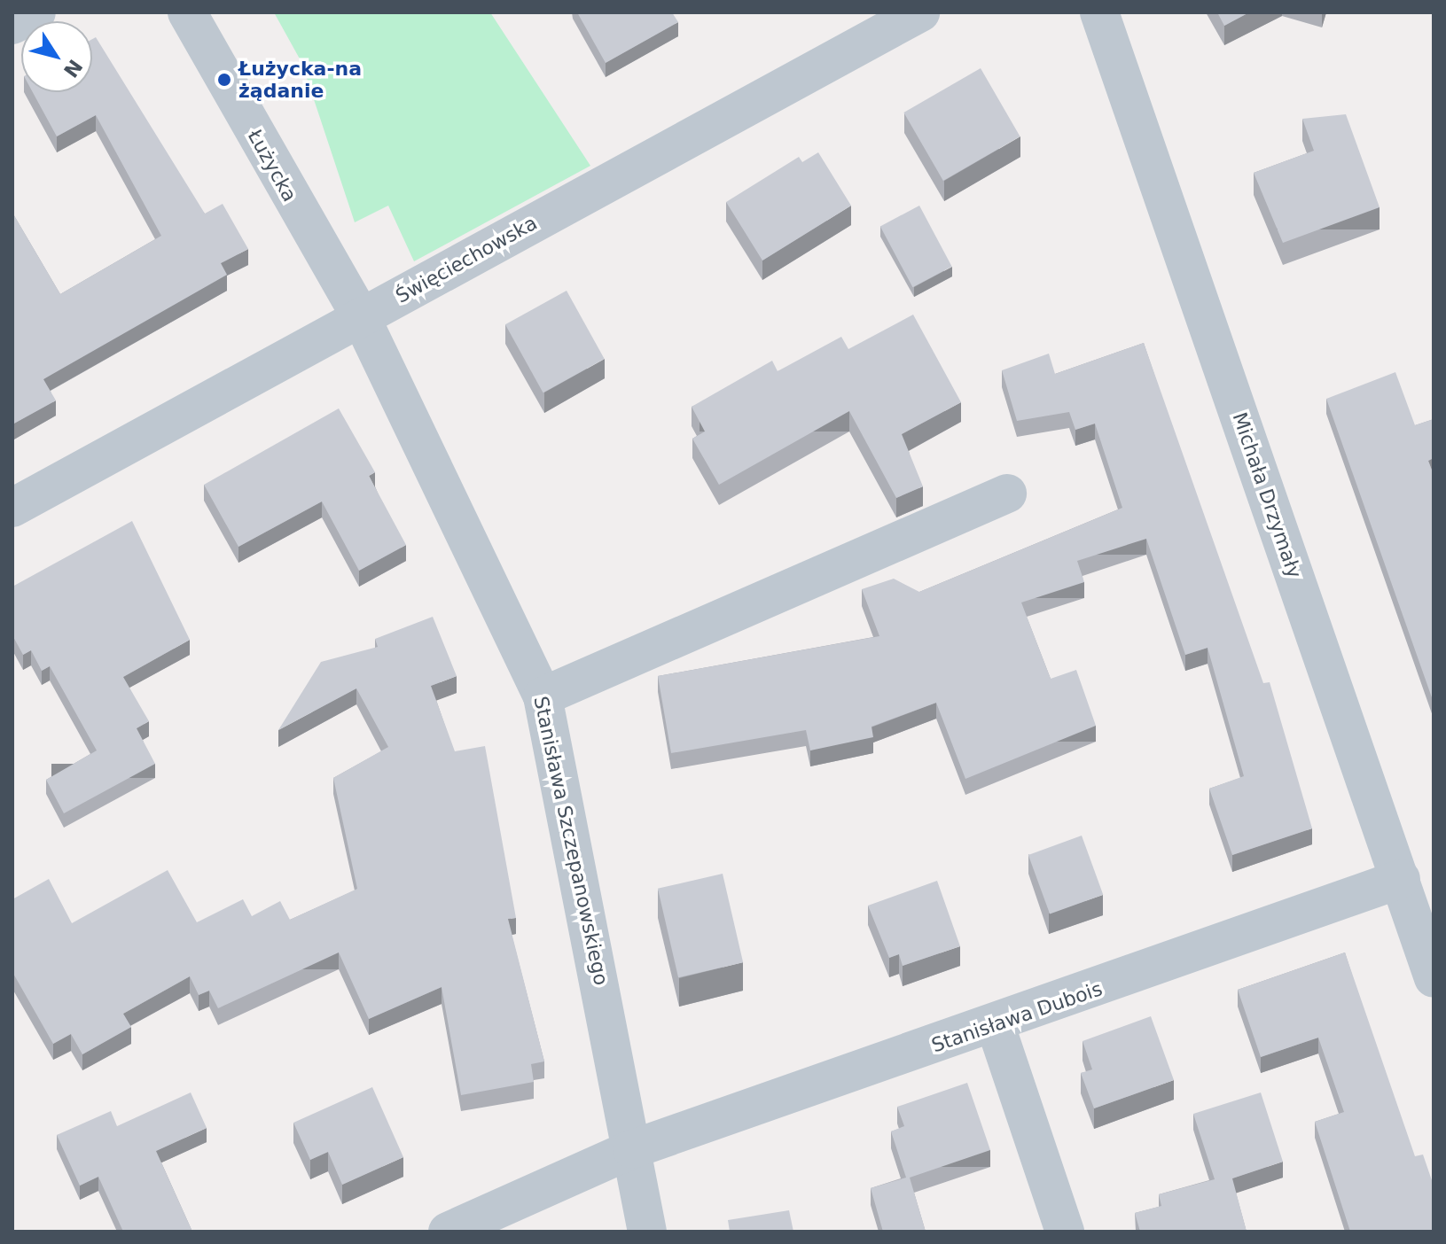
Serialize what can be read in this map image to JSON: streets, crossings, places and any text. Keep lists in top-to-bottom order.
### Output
{
  "streets": {
    "street": [
      "Łużycka",
      "Święciechowska",
      "Michała Drzymały",
      "Stanisława Szczepanowskiego",
      "Stanisława Dubois"
    ]
  },
  "crossings": [
    ["Łużycka", "Święciechowska"],
    ["Łużycka", "Stanisława Szczepanowskiego"],
    ["Święciechowska", "Stanisława Szczepanowskiego"],
    ["Michała Drzymały", "Stanisława Dubois"],
    ["Stanisława Szczepanowskiego", "Stanisława Dubois"]
  ],
  "places": ["Łużycka-na żądanie"],
  "north": "bottom right"
}
